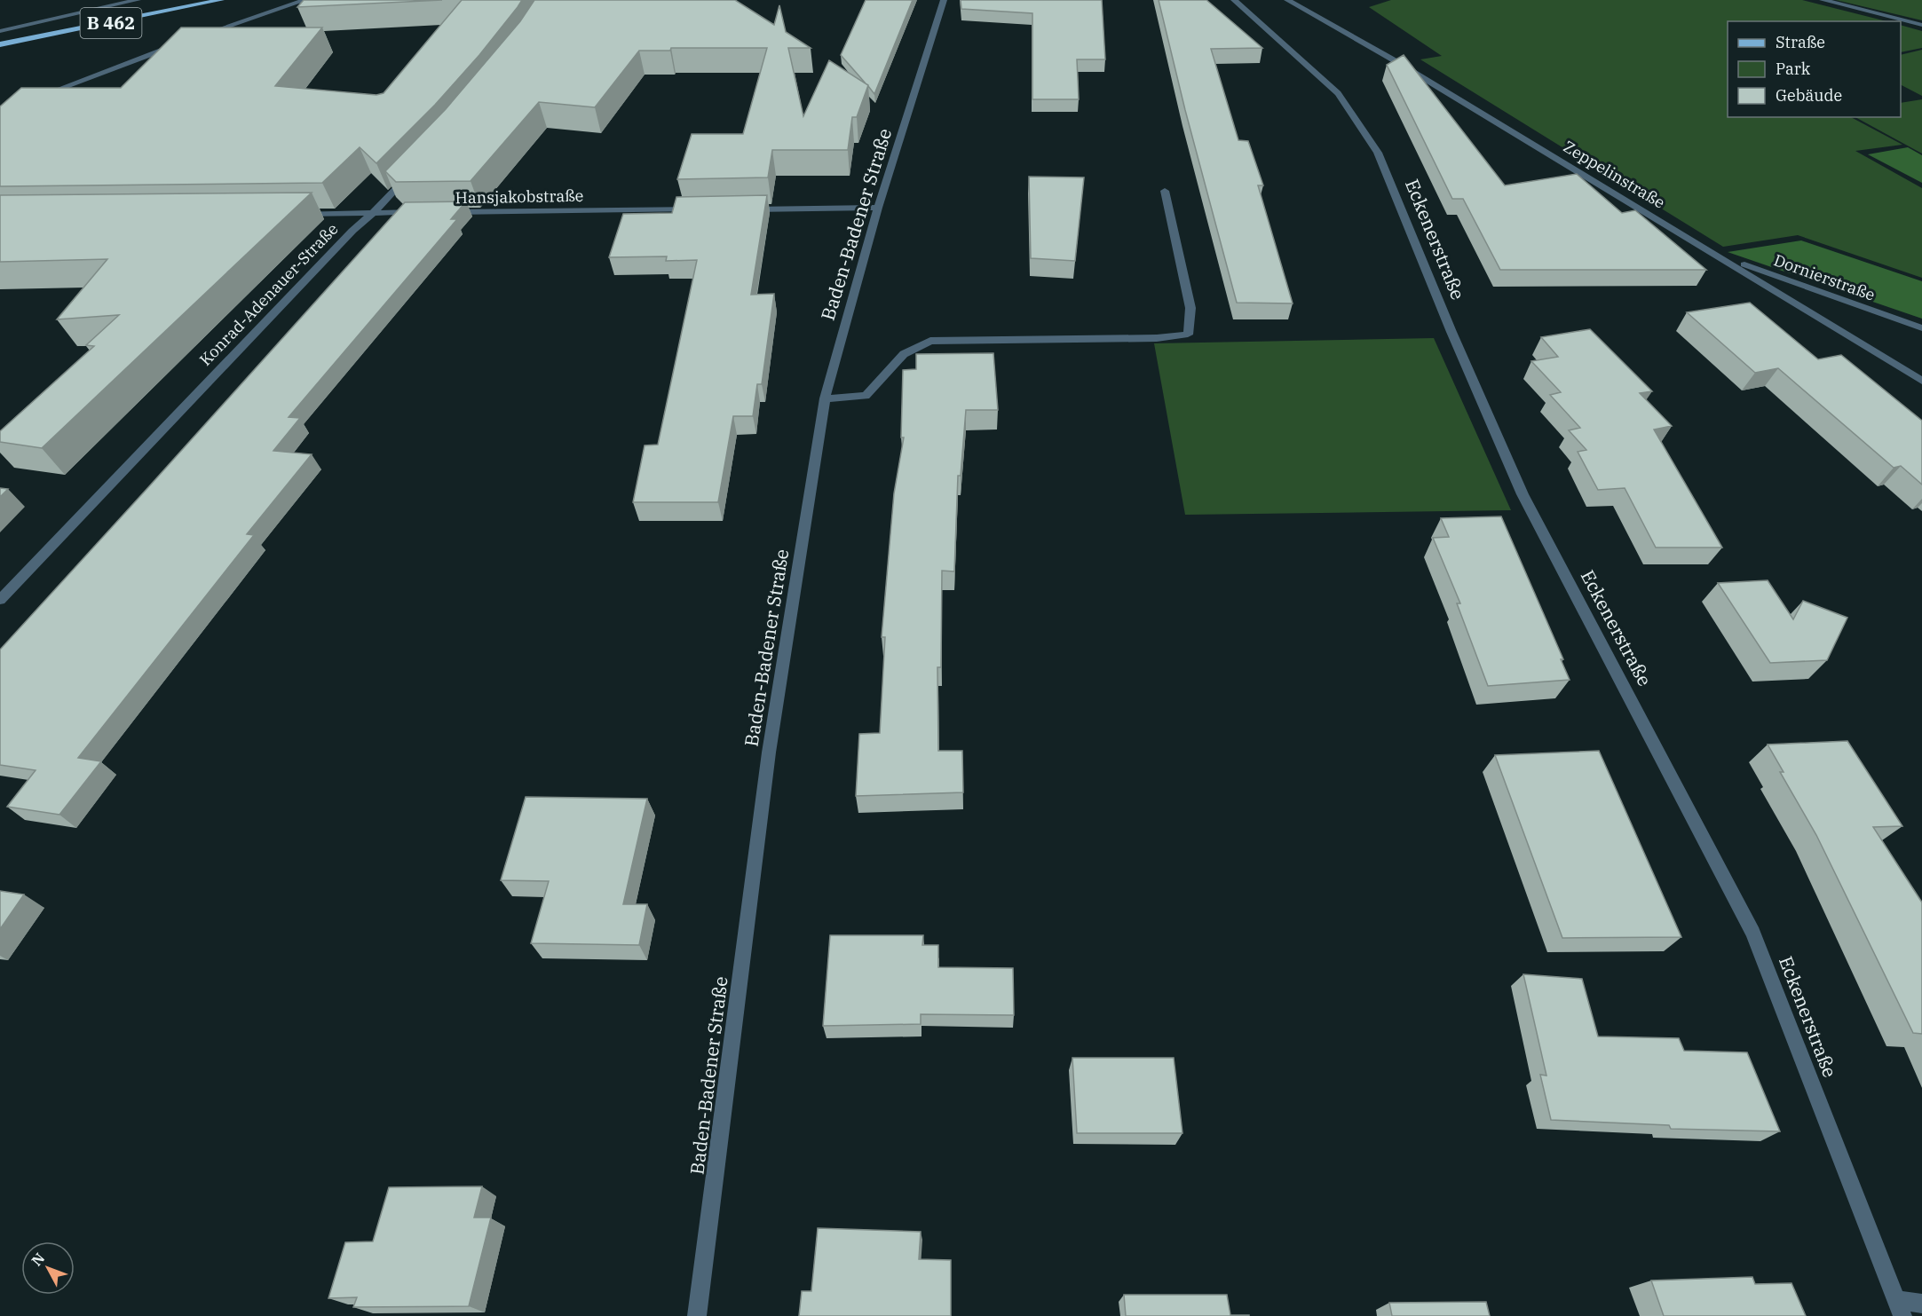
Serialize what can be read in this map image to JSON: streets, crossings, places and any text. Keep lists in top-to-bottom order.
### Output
{
  "streets": {
    "main road": ["B 462"],
    "street": [
      "Zeppelinstraße",
      "Hansjakobstraße",
      "Baden-Badener Straße",
      "Eckenerstraße",
      "Dornierstraße",
      "Konrad-Adenauer-Straße"
    ]
  },
  "crossings": [
    ["Zeppelinstraße", "Dornierstraße"]
  ],
  "legend": ["Straße", "Park", "Gebäude"],
  "north": "top left"
}
